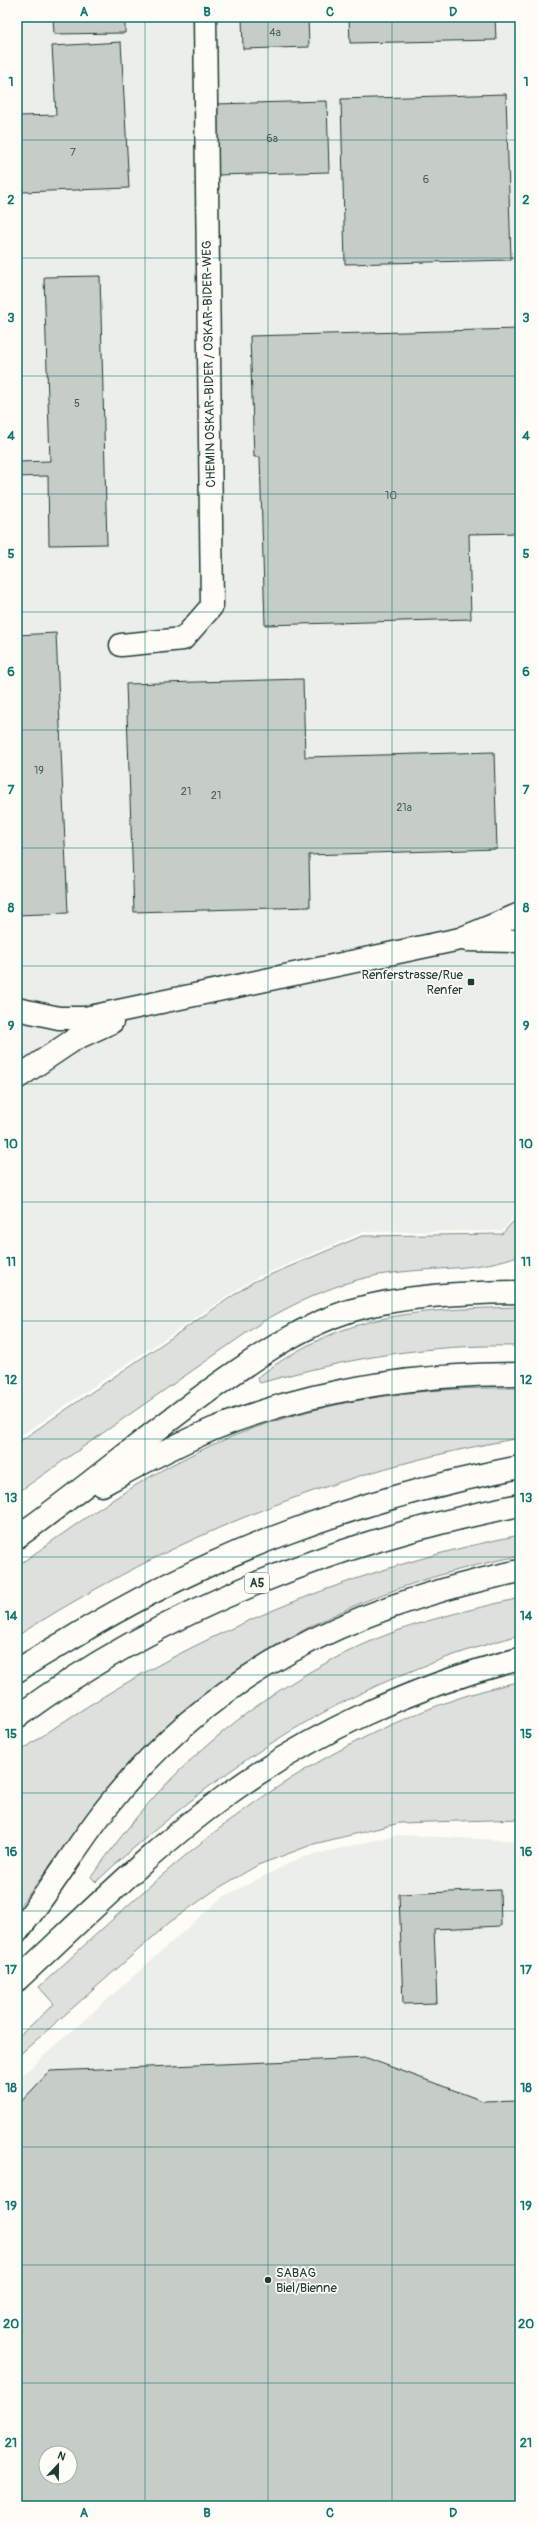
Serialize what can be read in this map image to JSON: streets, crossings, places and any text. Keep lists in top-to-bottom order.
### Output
{
  "streets": {
    "main road": ["CHEMIN OSKAR-BIDER / OSKAR-BIDER-WEG", "A5"]
  },
  "places": {
    "transit": ["Renferstrasse/Rue Renfer"],
    "other": ["SABAG Biel/Bienne"]
  },
  "house_numbers": [
    "4a",
    "6a",
    "7",
    "6",
    "5",
    "10",
    "19",
    "21",
    "21",
    "21a"
  ],
  "north": "top",
  "grid": {
    "columns": [
      "A",
      "B",
      "C",
      "D"
    ],
    "rows": [
      "1",
      "2",
      "3",
      "4",
      "5",
      "6",
      "7",
      "8",
      "9",
      "10",
      "11",
      "12",
      "13",
      "14",
      "15",
      "16",
      "17",
      "18",
      "19",
      "20",
      "21"
    ]
  }
}
